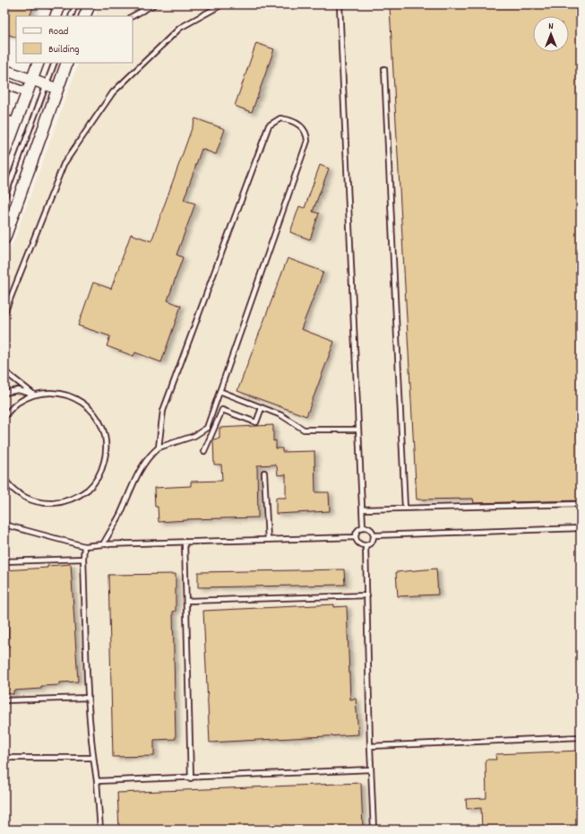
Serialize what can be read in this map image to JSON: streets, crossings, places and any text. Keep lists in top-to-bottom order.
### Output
{
  "legend": ["Road", "Building"],
  "north": "top"
}
